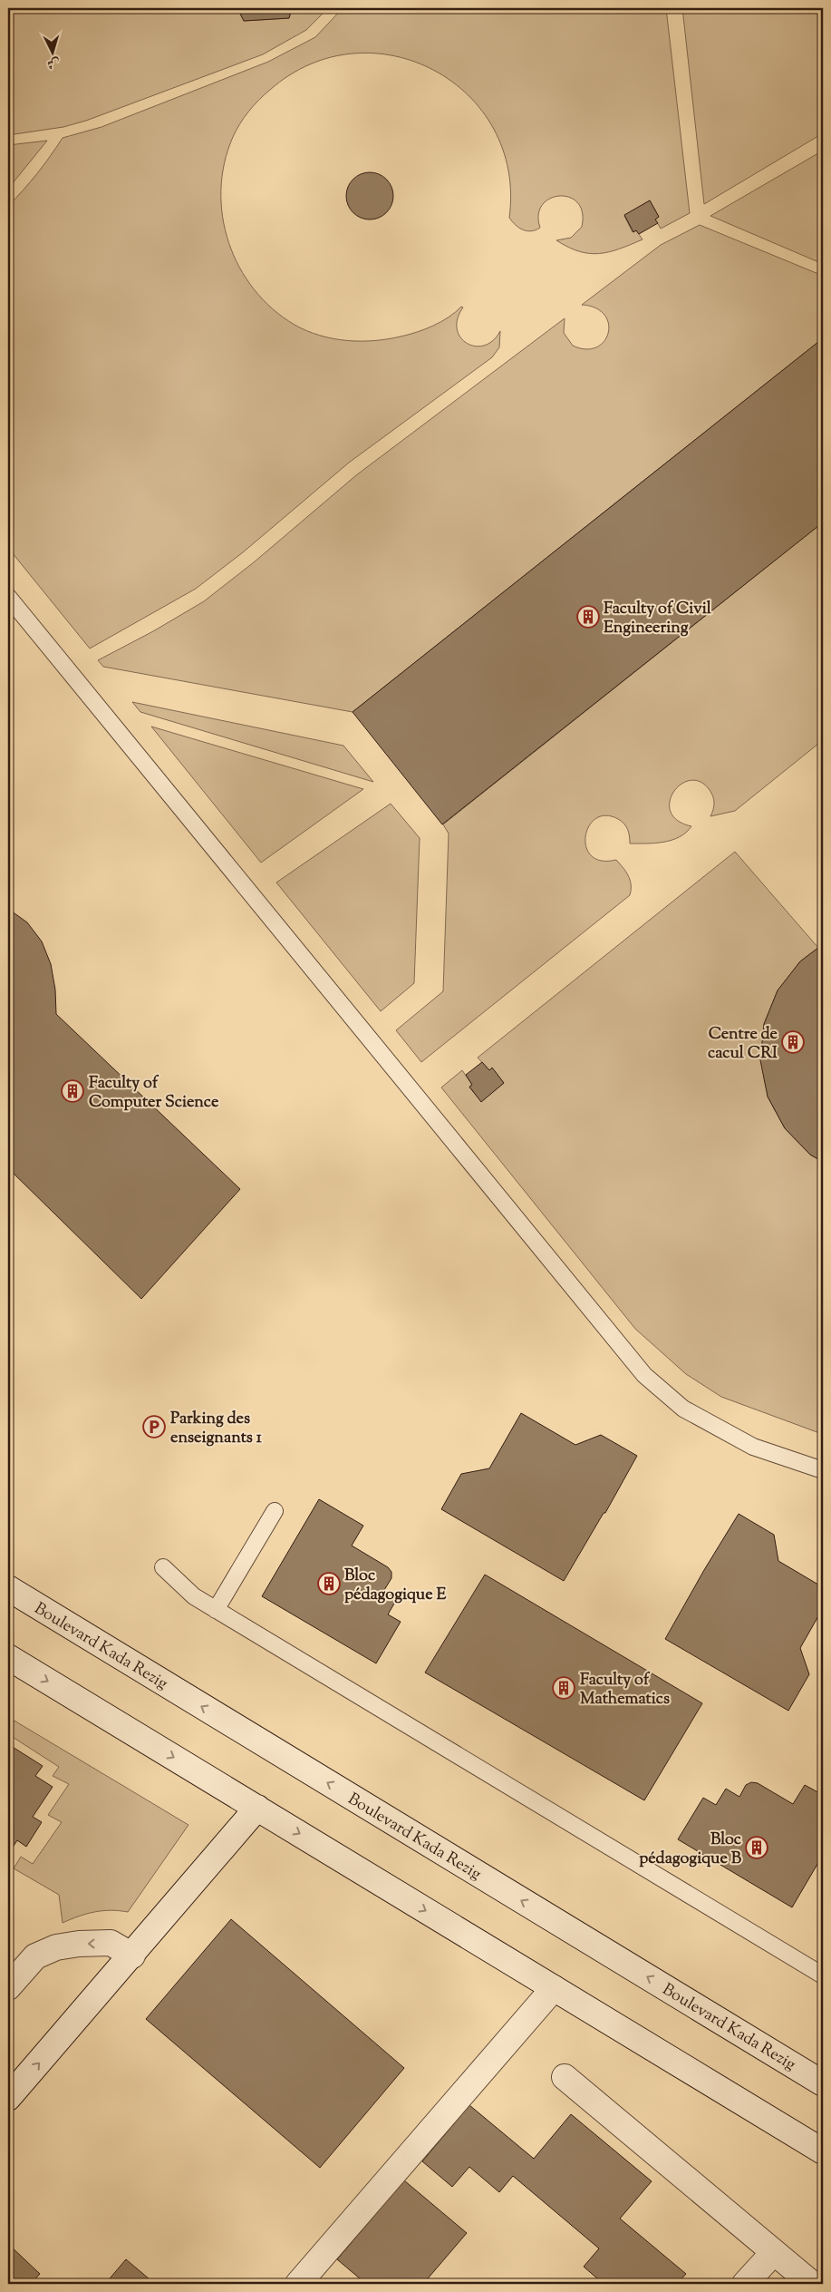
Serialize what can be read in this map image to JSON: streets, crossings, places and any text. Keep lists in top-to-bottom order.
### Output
{
  "streets": {
    "main road": ["Boulevard Kada Rezig"]
  },
  "places": {
    "building": [
      "Faculty of Civil Engineering",
      "Centre de cacul CRI",
      "Faculty of Computer Science",
      "Bloc pédagogique E",
      "Faculty of Mathematics",
      "Bloc pédagogique B"
    ],
    "parking": ["Parking des enseignants 1"]
  },
  "north": "bottom"
}
